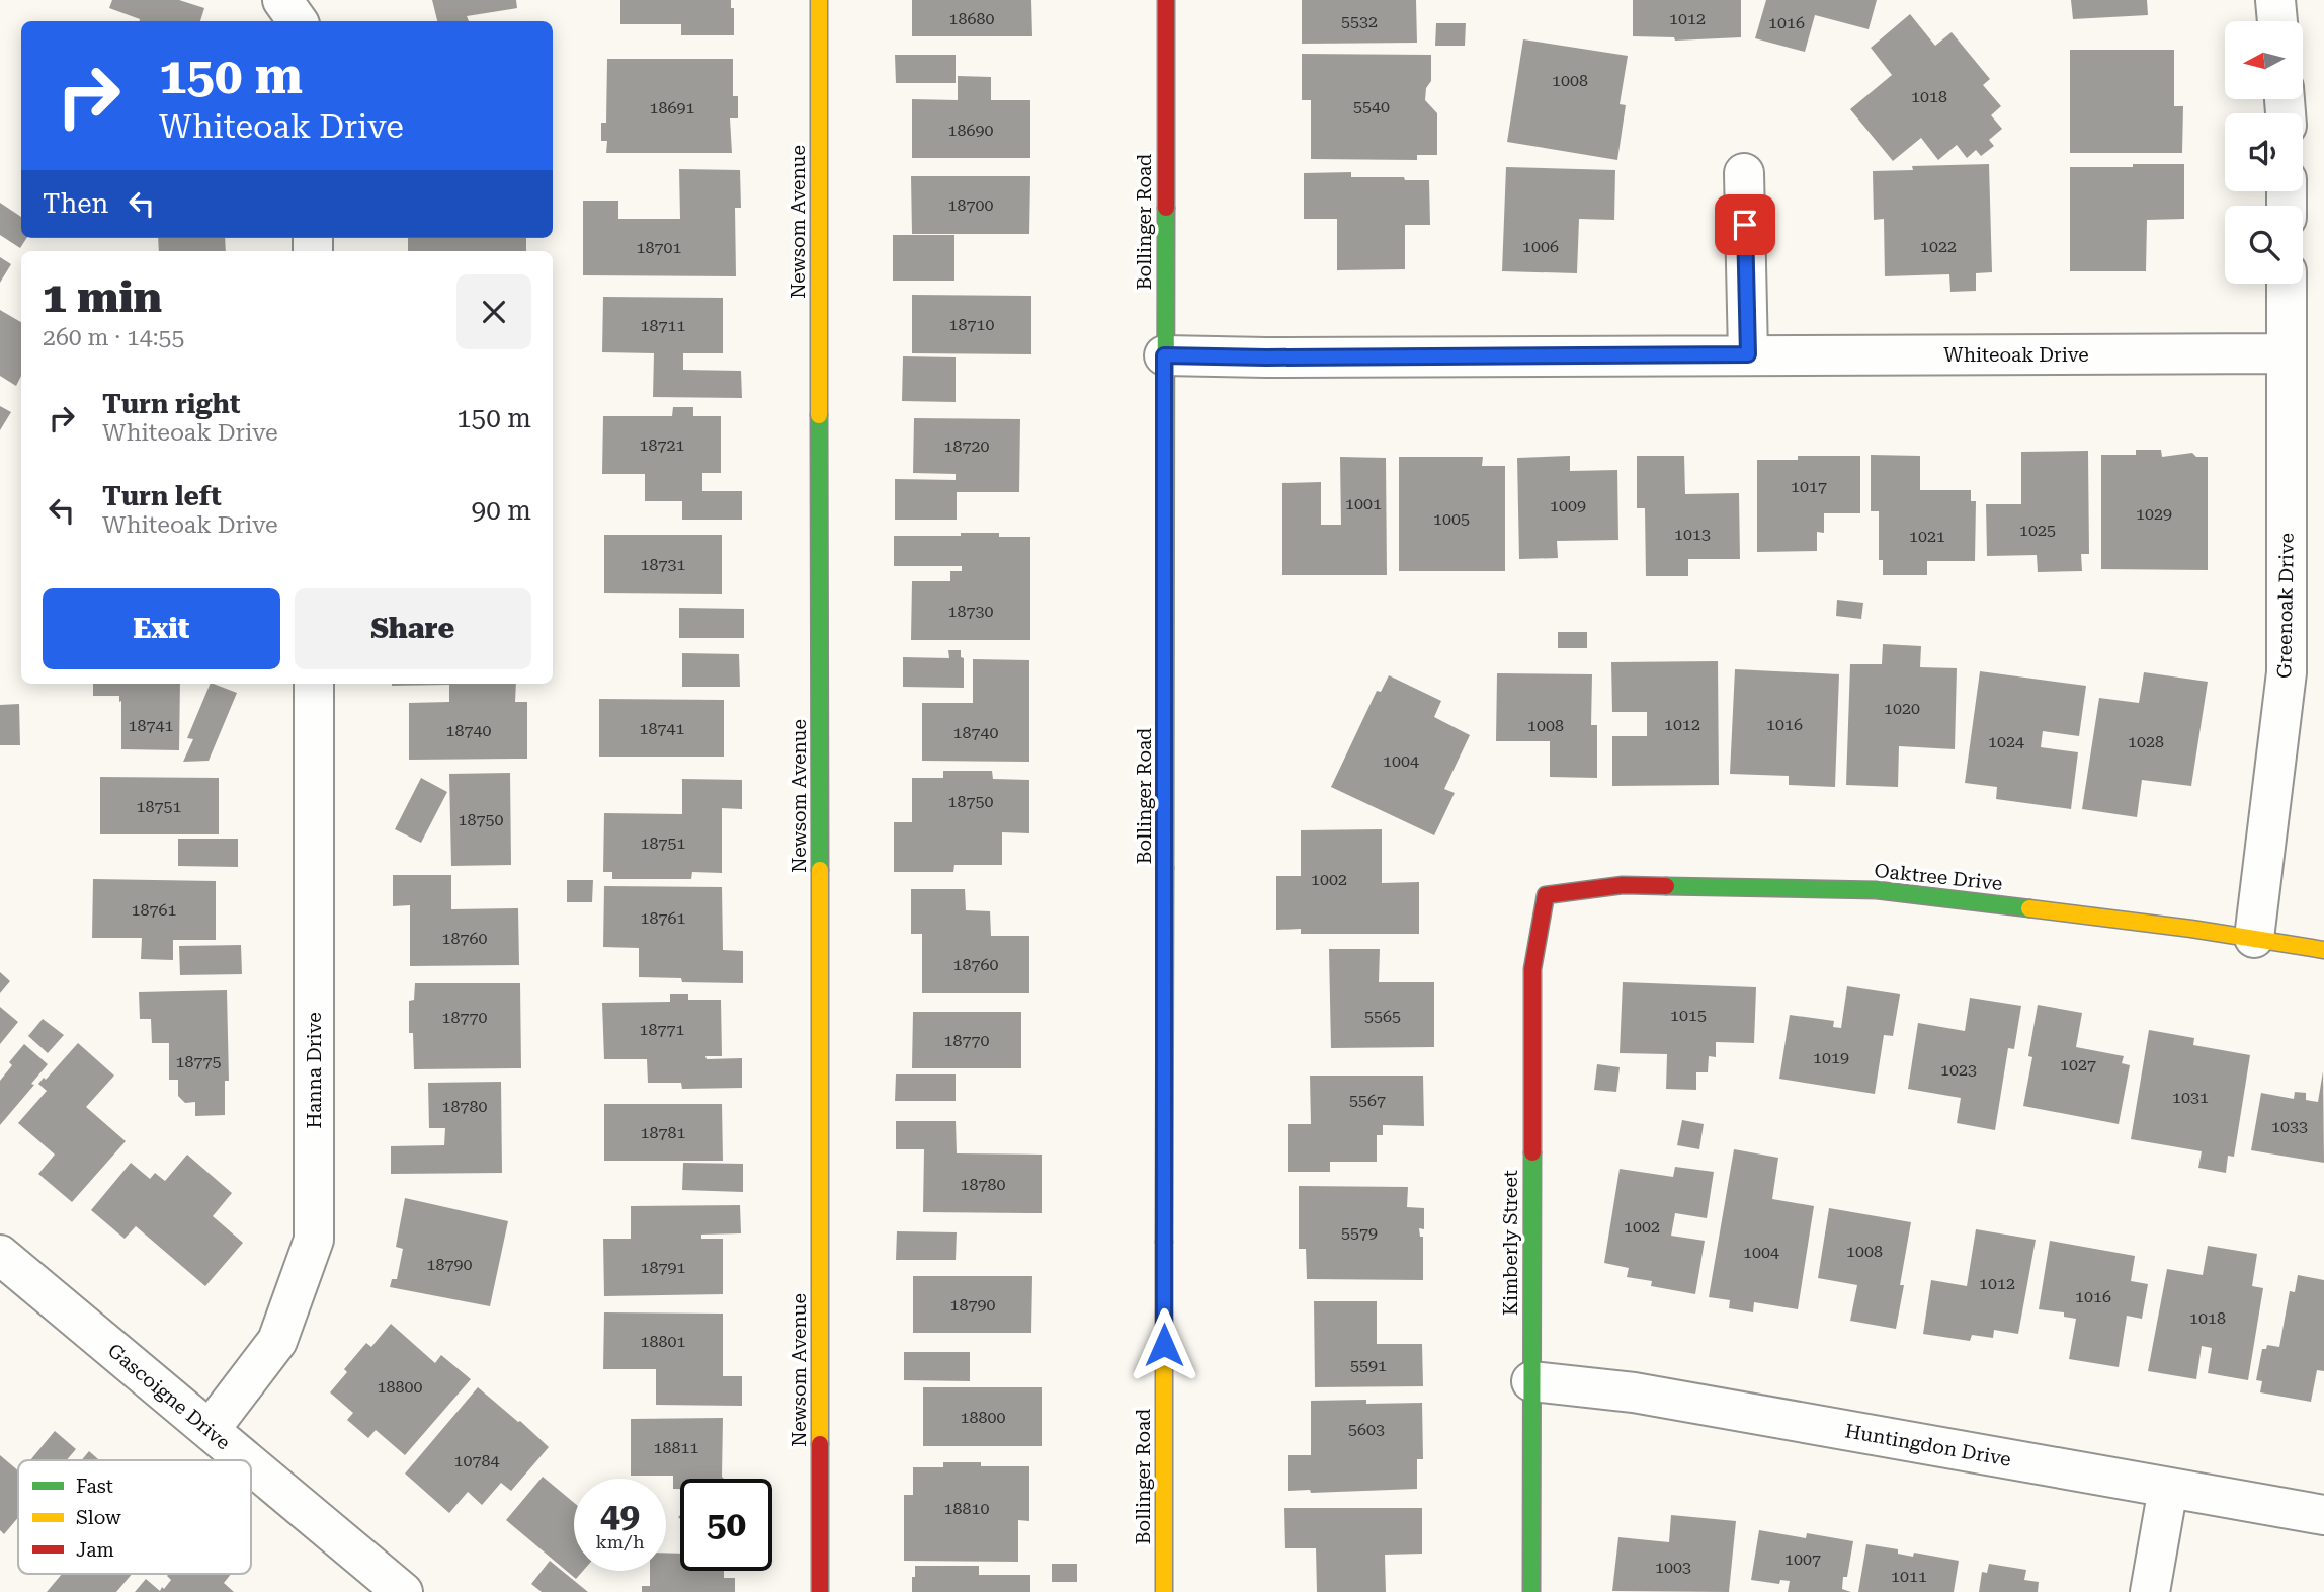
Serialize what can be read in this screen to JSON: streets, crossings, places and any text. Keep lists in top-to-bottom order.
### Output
{
  "streets": {
    "street": [
      "Newsom Avenue",
      "Bollinger Road",
      "Whiteoak Drive",
      "Greenoak Drive",
      "Oaktree Drive",
      "Hanna Drive",
      "Kimberly Street",
      "Gascoigne Drive",
      "Huntingdon Drive"
    ]
  },
  "crossings": [
    ["Bollinger Road", "Whiteoak Drive"],
    ["Whiteoak Drive", "Greenoak Drive"],
    ["Greenoak Drive", "Oaktree Drive"],
    ["Oaktree Drive", "Kimberly Street"],
    ["Hanna Drive", "Gascoigne Drive"],
    ["Kimberly Street", "Huntingdon Drive"]
  ],
  "house_numbers": [
    "18680",
    "1012",
    "5532",
    "1016",
    "1008",
    "1018",
    "5540",
    "18691",
    "18690",
    "18700",
    "1006",
    "1022",
    "18701",
    "18710",
    "18711",
    "18721",
    "18720",
    "1017",
    "1001",
    "1009",
    "1029",
    "1005",
    "1025",
    "1013",
    "1021",
    "18731",
    "18730",
    "1020",
    "1012",
    "1016",
    "18741",
    "1008",
    "18741",
    "18740",
    "18740",
    "1024",
    "1028",
    "1004",
    "18750",
    "18751",
    "18750",
    "18751",
    "1002",
    "18761",
    "18761",
    "18760",
    "18760",
    "1015",
    "5565",
    "18770",
    "18771",
    "18770",
    "1019",
    "18775",
    "1027",
    "1023",
    "1031",
    "5567",
    "18780",
    "1033",
    "18781",
    "18780",
    "1002",
    "5579",
    "1008",
    "1004",
    "18790",
    "18791",
    "1012",
    "1016",
    "18790",
    "1018",
    "18801",
    "5591",
    "18800",
    "18800",
    "5603",
    "18811",
    "10784",
    "18810",
    "1007",
    "1003",
    "1011"
  ],
  "legend": ["Fast", "Slow", "Jam"],
  "north": "left",
  "page": {
    "turn": ["150 m", "Whiteoak Drive"],
    "then": "Then",
    "heading": ["1 min", "260 m · 14:55"],
    "list": [
      {
        "name": "Turn right",
        "note": "Whiteoak Drive",
        "value": "150 m"
      },
      {
        "name": "Turn left",
        "note": "Whiteoak Drive",
        "value": "90 m"
      }
    ],
    "buttons": ["Exit", "Share"],
    "speed": "49 km/h",
    "limit": "50"
  }
}
